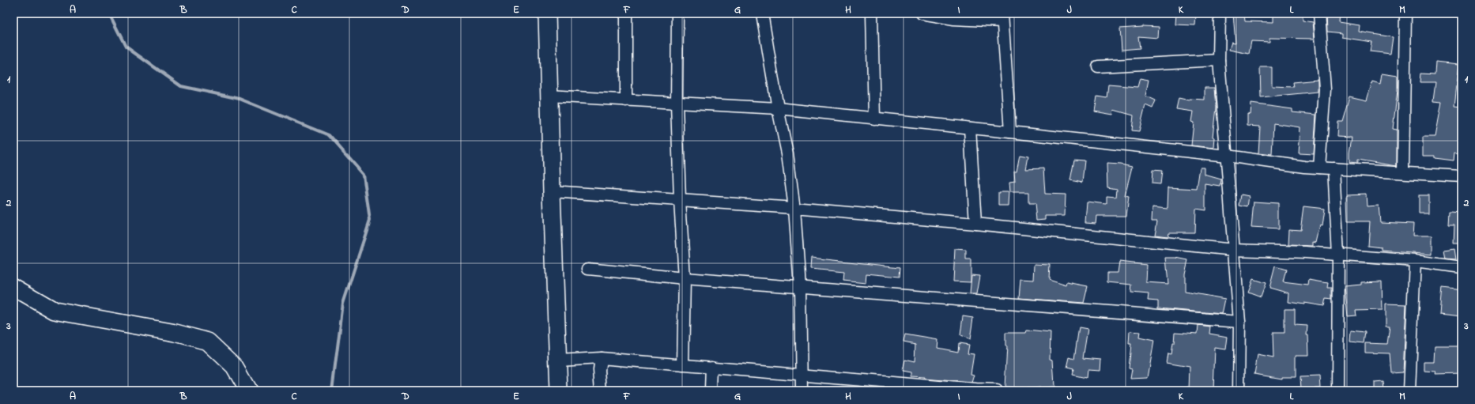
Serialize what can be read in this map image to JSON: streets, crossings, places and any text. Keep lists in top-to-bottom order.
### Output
{
  "grid": {
    "columns": [
      "A",
      "B",
      "C",
      "D",
      "E",
      "F",
      "G",
      "H",
      "I",
      "J",
      "K",
      "L",
      "M"
    ],
    "rows": ["1", "2", "3"]
  }
}
